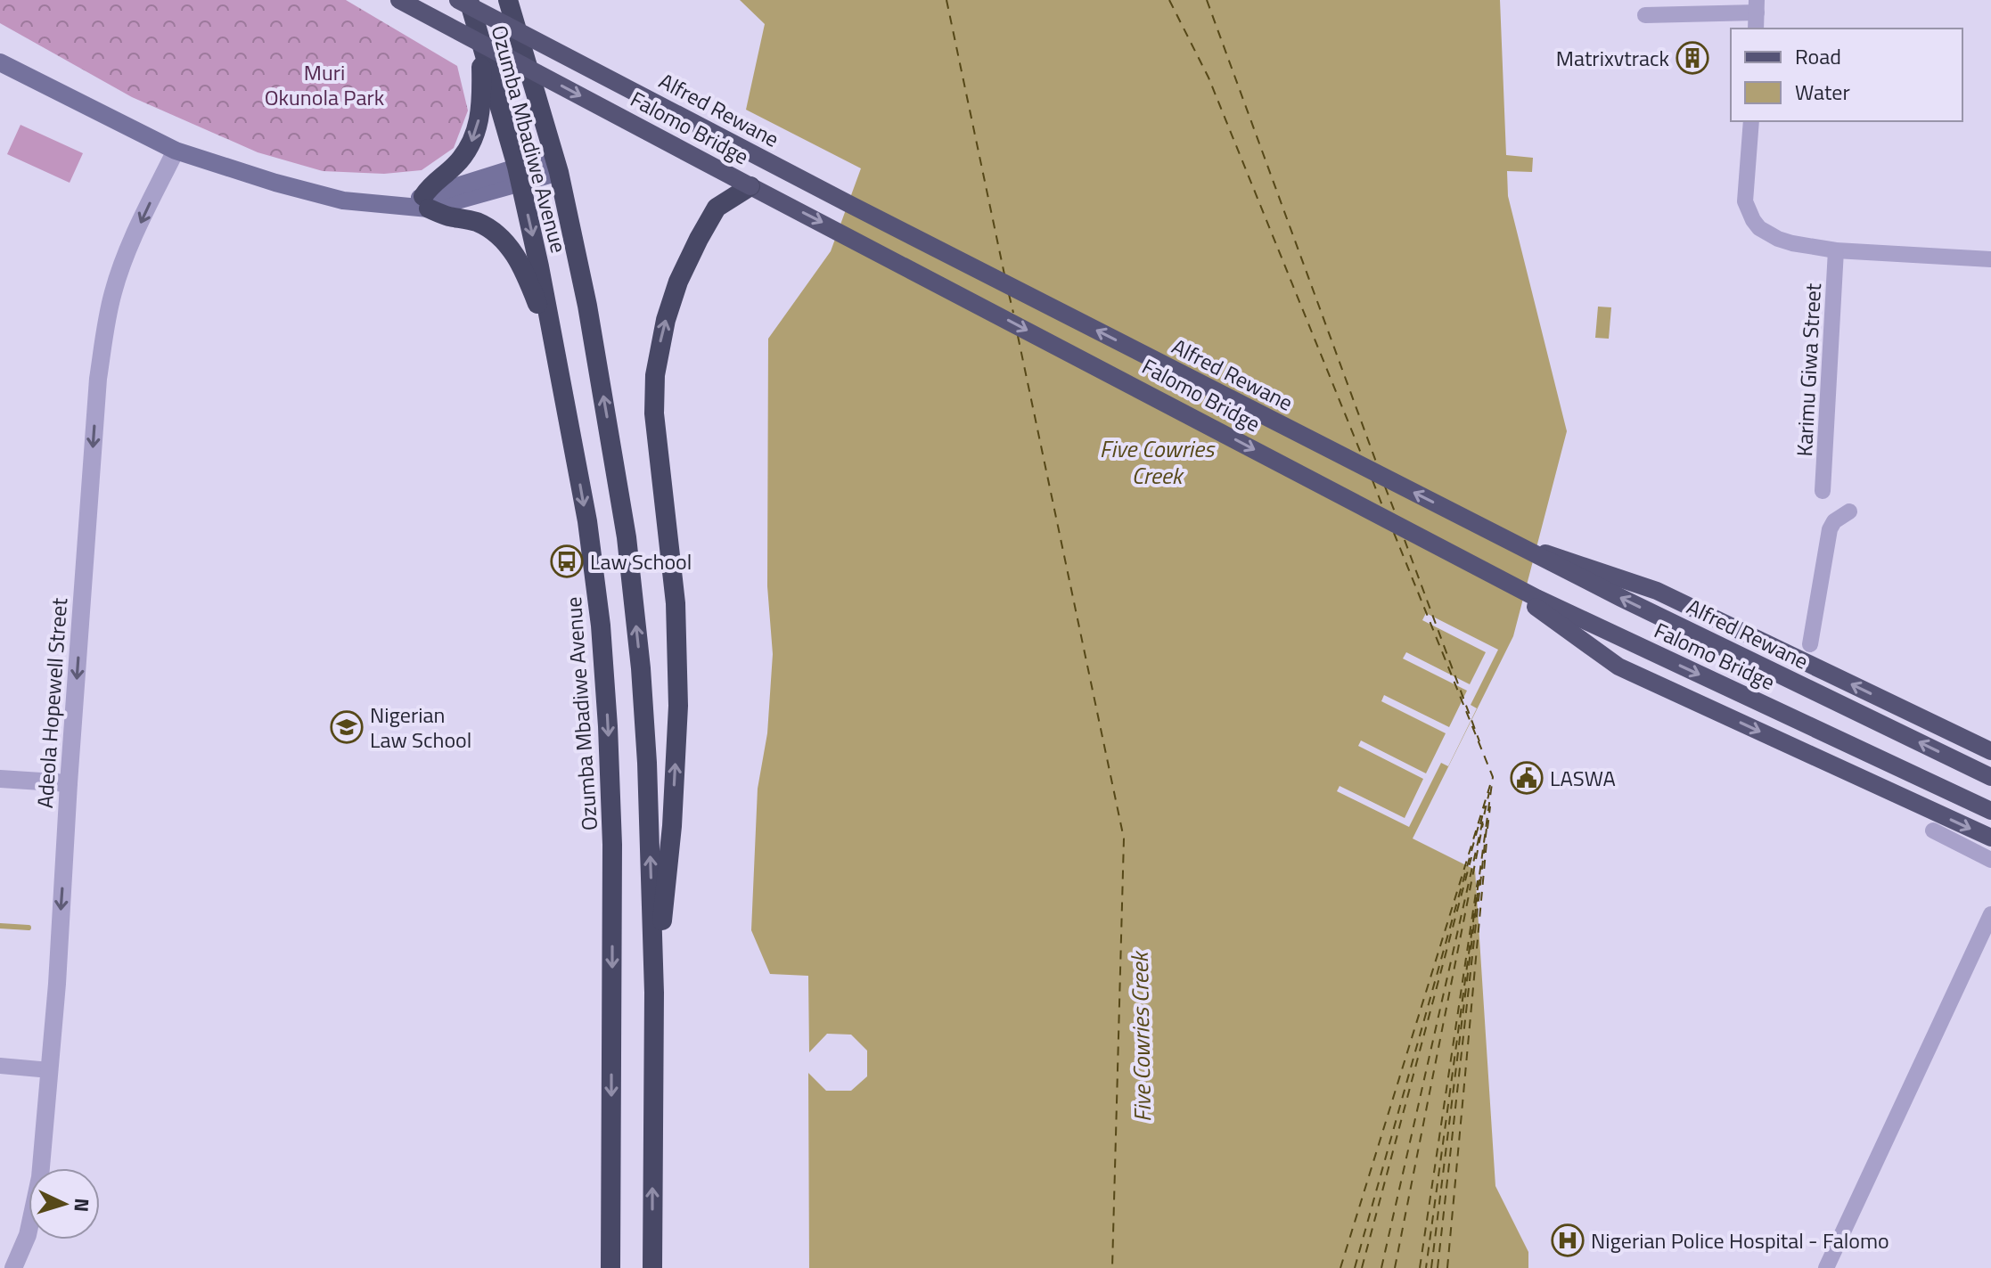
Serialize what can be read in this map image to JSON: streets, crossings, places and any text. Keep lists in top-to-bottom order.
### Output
{
  "streets": {
    "highway": ["Ozumba Mbadiwe Avenue"],
    "main road": ["Alfred Rewane", "Falomo Bridge"],
    "street": ["Karimu Giwa Street", "Adeola Hopewell Street"]
  },
  "one_way": ["Adeola Hopewell Street"],
  "water": ["Five Cowries Creek"],
  "parks": ["Muri Okunola Park"],
  "places": {
    "building": ["Matrixvtrack"],
    "bus stop": ["Law School"],
    "school or university": ["Nigerian Law School"],
    "public building": ["LASWA"],
    "hospital": ["Nigerian Police Hospital - Falomo"]
  },
  "legend": ["Road", "Water"],
  "north": "right"
}
